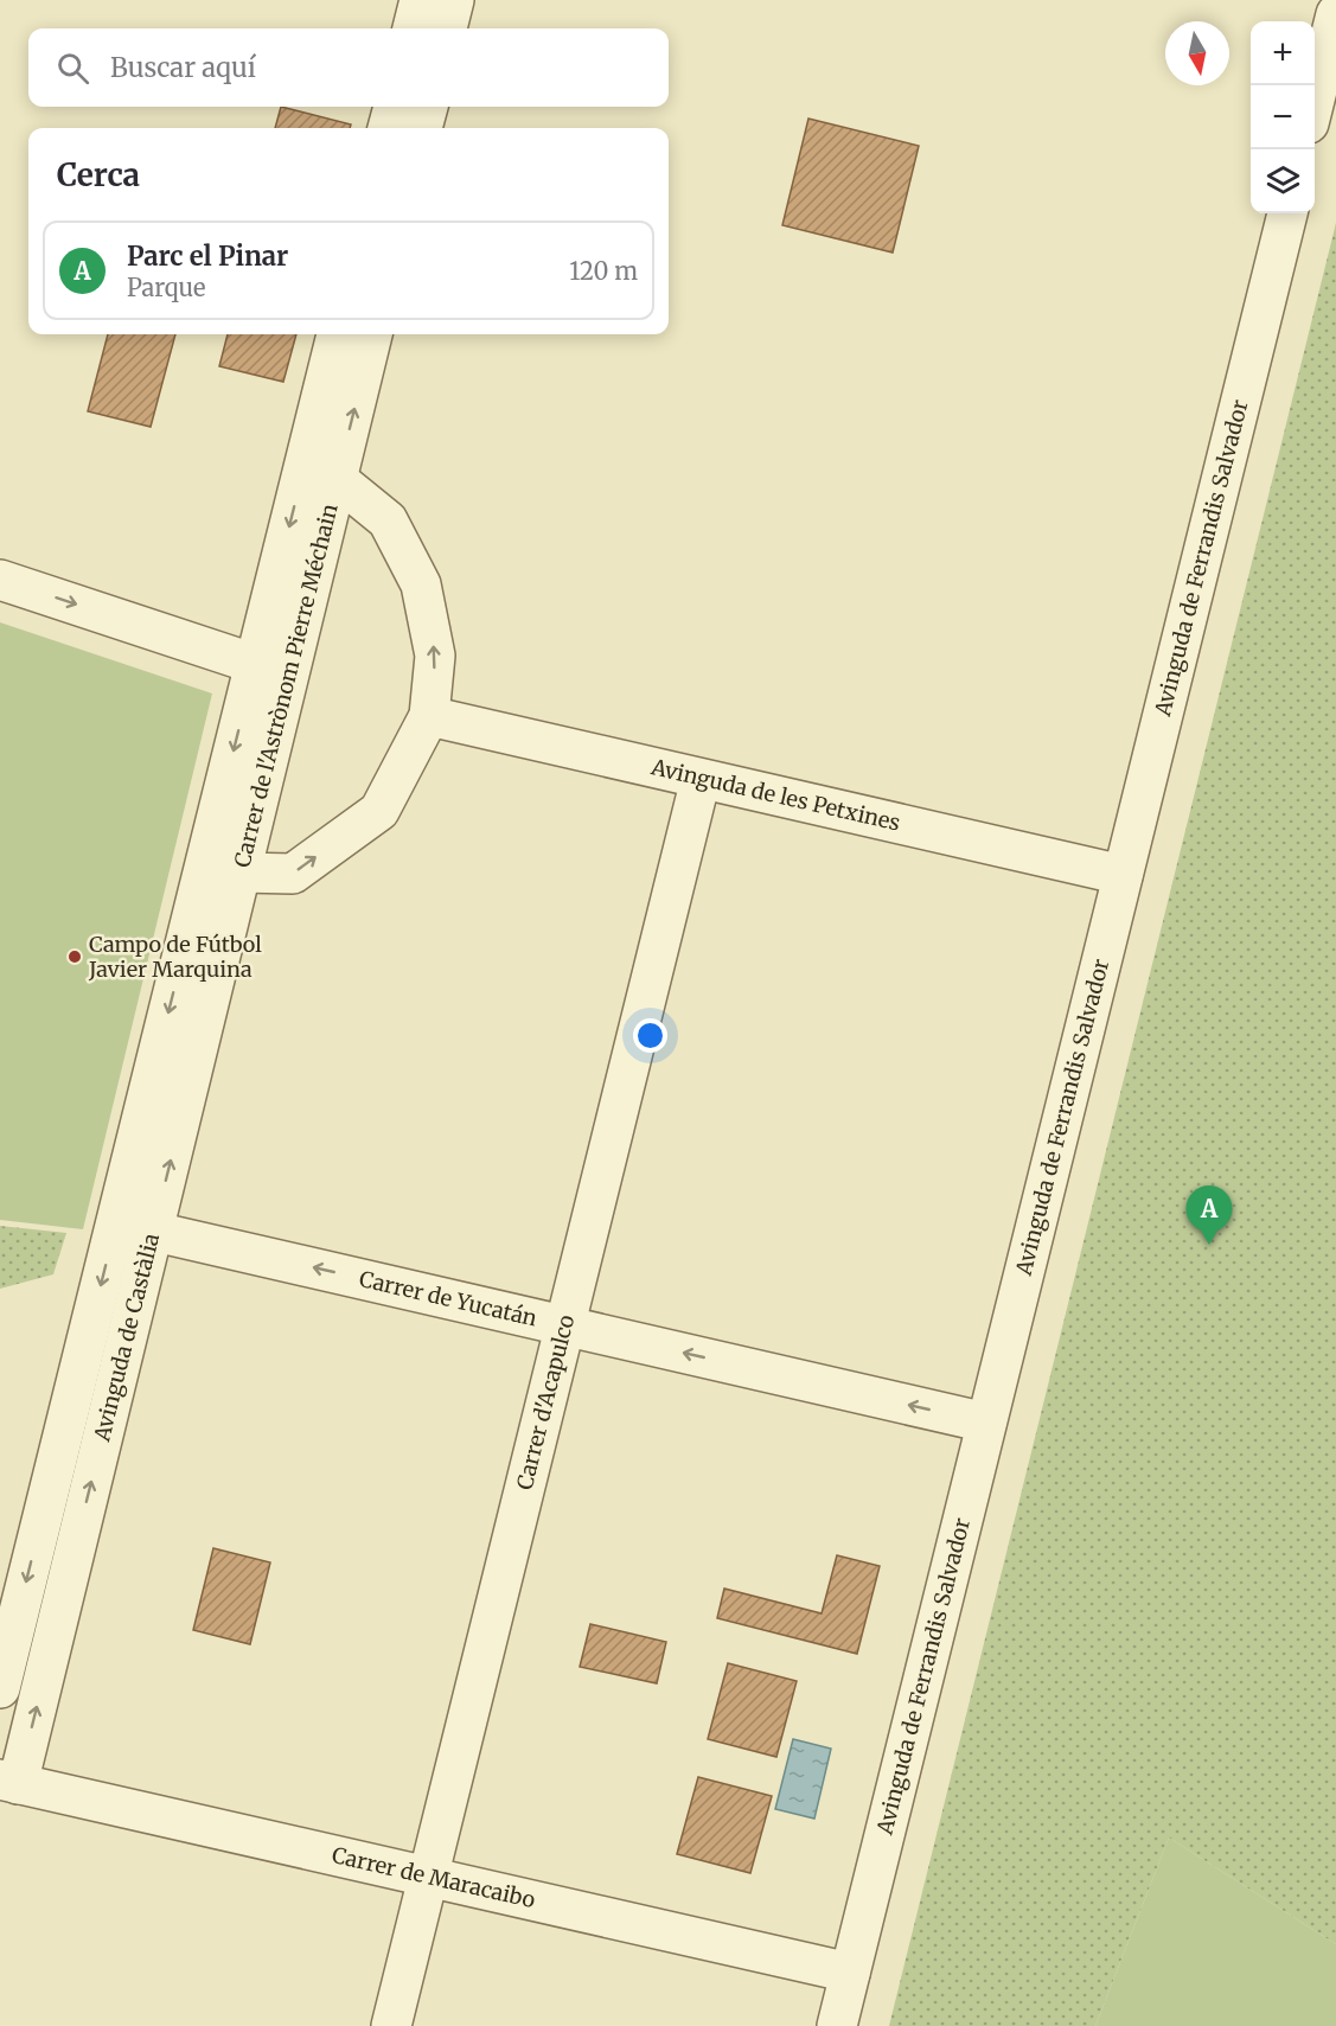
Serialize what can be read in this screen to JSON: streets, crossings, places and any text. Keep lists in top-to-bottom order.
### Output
{
  "streets": {
    "street": [
      "Avinguda de Ferrandis Salvador",
      "Carrer de l'Astrònom Pierre Méchain",
      "Avinguda de les Petxines",
      "Carrer de Yucatán",
      "Avinguda de Castàlia",
      "Carrer d'Acapulco",
      "Carrer de Maracaibo"
    ]
  },
  "crossings": [
    ["Avinguda de Ferrandis Salvador", "Avinguda de les Petxines"],
    ["Avinguda de Ferrandis Salvador", "Carrer de Yucatán"],
    ["Avinguda de Ferrandis Salvador", "Carrer de Maracaibo"],
    ["Carrer de l'Astrònom Pierre Méchain", "Avinguda de Castàlia"],
    ["Avinguda de les Petxines", "Carrer d'Acapulco"],
    ["Carrer de Yucatán", "Avinguda de Castàlia"],
    ["Carrer de Yucatán", "Carrer d'Acapulco"],
    ["Avinguda de Castàlia", "Carrer de Maracaibo"],
    ["Carrer d'Acapulco", "Carrer de Maracaibo"]
  ],
  "one_way": ["Carrer de Yucatán"],
  "places": ["Campo de Fútbol Javier Marquina"],
  "north": "bottom",
  "page": {
    "map_buttons": ["+", "−"],
    "search": "Buscar aquí",
    "heading": "Cerca",
    "list": [
      {
        "mark": "A",
        "name": "Parc el Pinar",
        "note": "Parque",
        "value": "120 m"
      }
    ],
    "pins": "A"
  }
}
